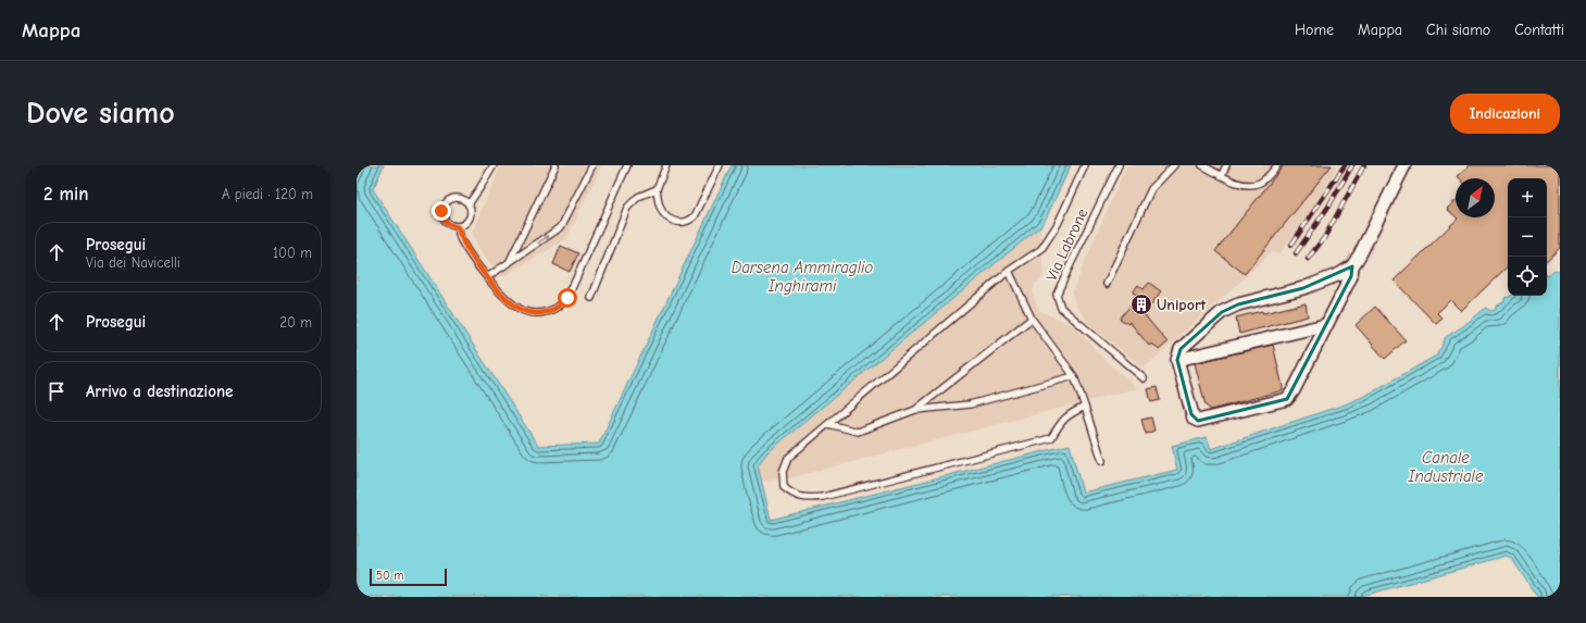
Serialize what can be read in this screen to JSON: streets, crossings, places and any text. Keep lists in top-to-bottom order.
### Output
{
  "streets": {
    "lane": ["Via Labrone"]
  },
  "water": ["Darsena Ammiraglio Inghirami", "Canale Industriale"],
  "places": {
    "building": ["Uniport"]
  },
  "scale_bar": "50 m",
  "north": "top right",
  "page": {
    "header": "Mappa",
    "nav": [
      "Home",
      "Mappa",
      "Chi siamo",
      "Contatti"
    ],
    "buttons": "Indicazioni",
    "title": "Dove siamo",
    "heading": ["2 min", "A piedi · 120 m"],
    "map_buttons": ["+", "−"],
    "list": [
      ["Prosegui", "Via dei Navicelli", "100 m"],
      ["Prosegui", "20 m"],
      "Arrivo a destinazione"
    ],
    "scale": "50 m"
  }
}
